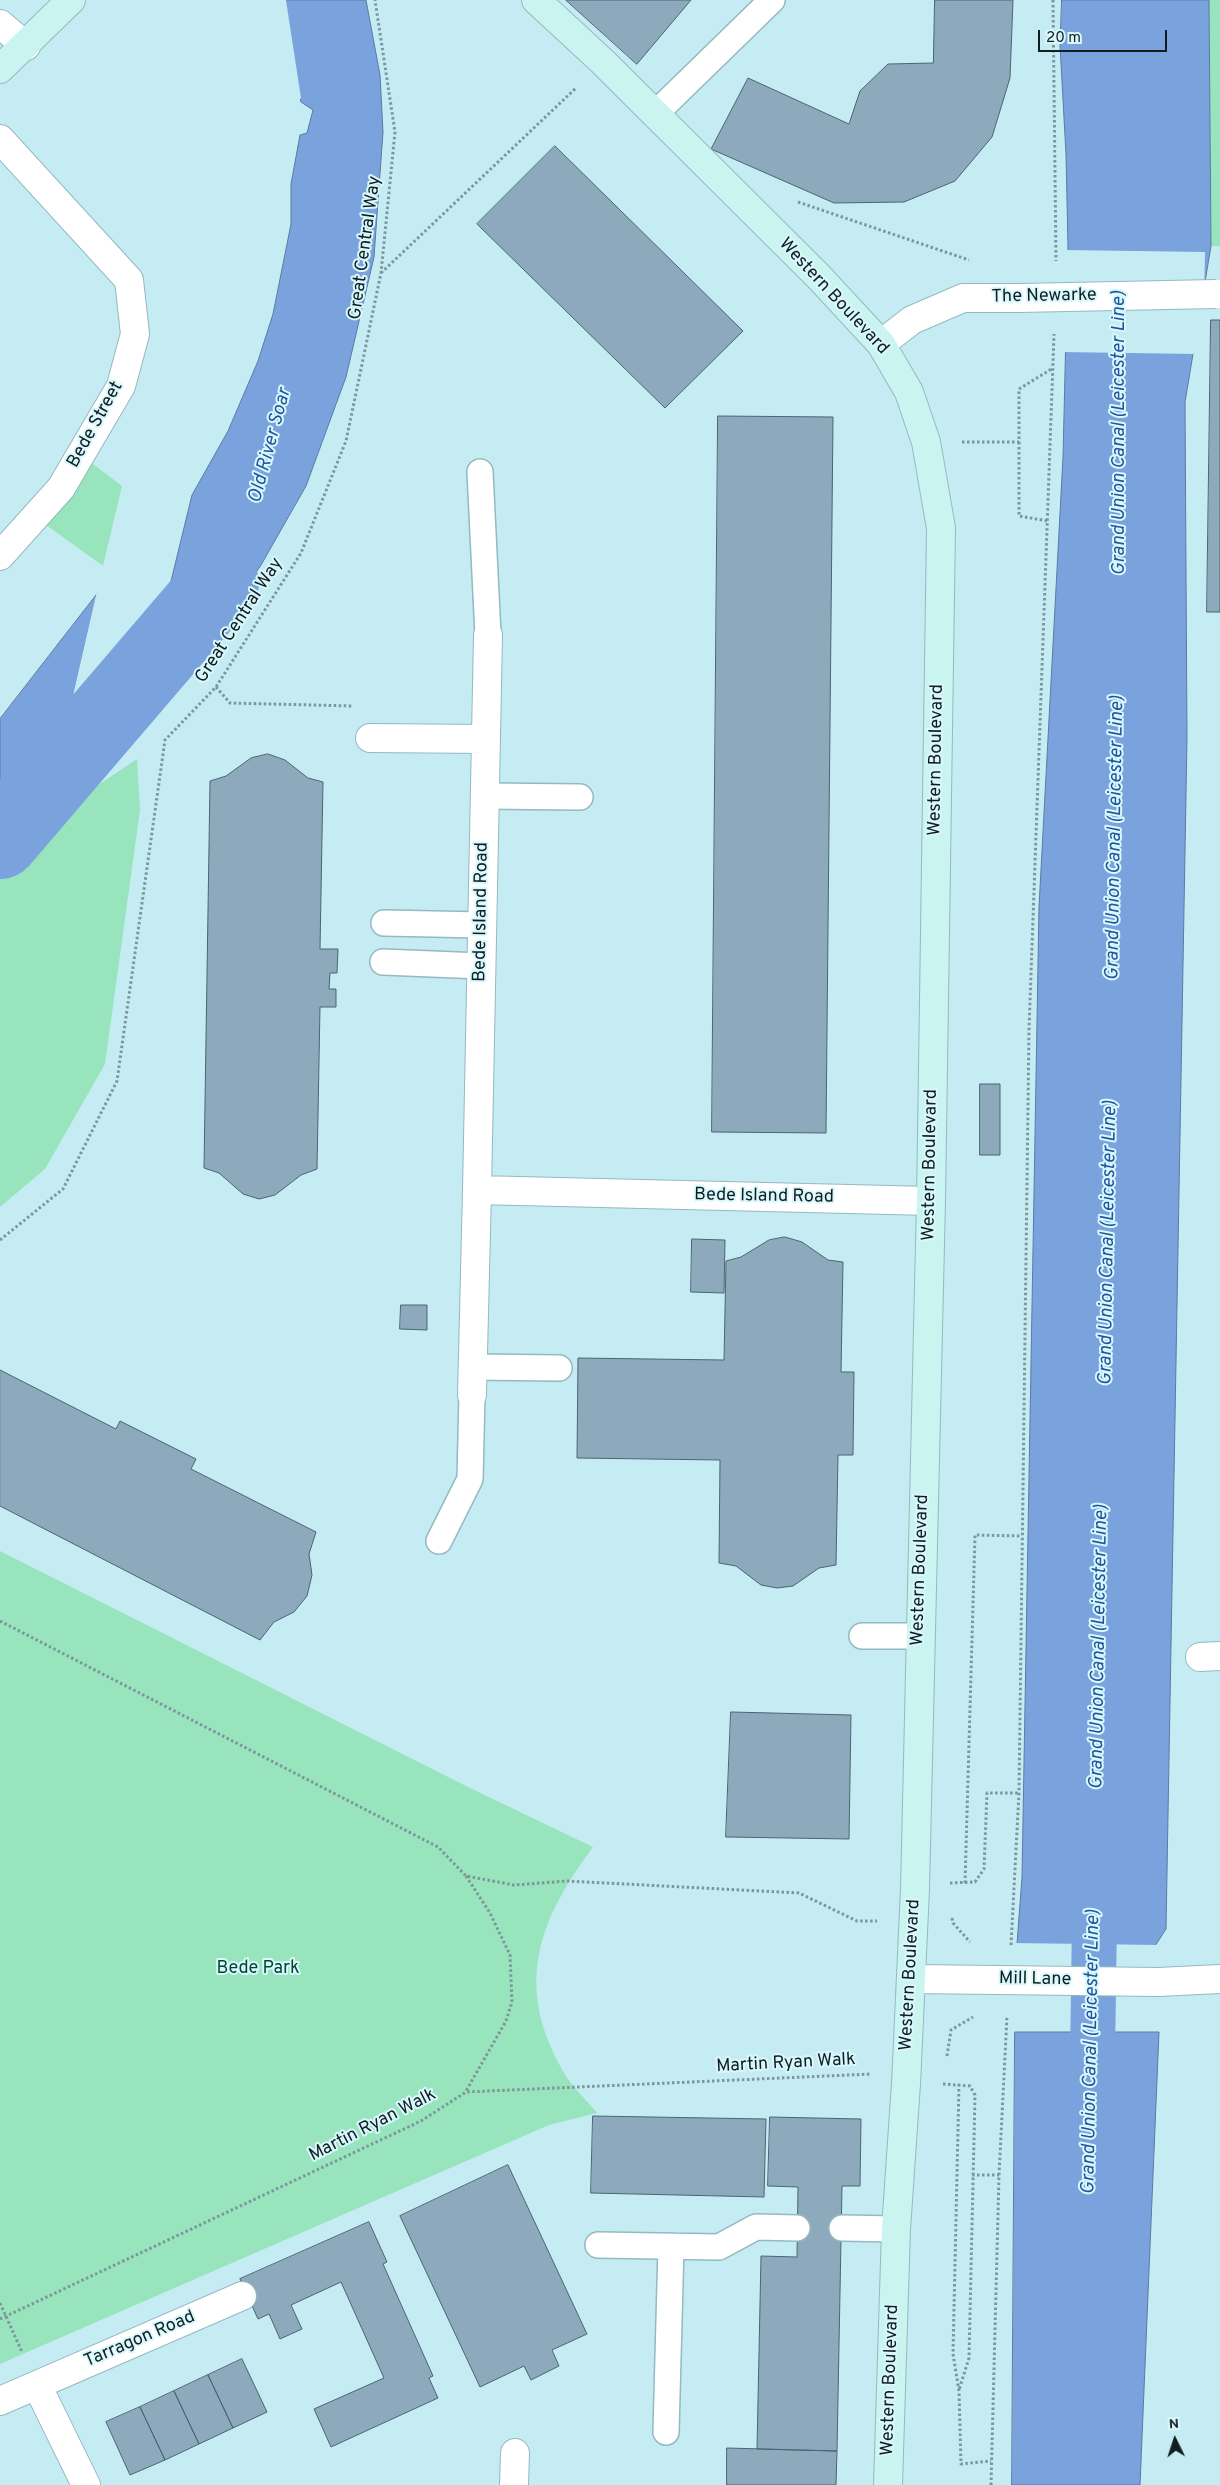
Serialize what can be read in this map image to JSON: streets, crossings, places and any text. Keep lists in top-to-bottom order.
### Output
{
  "streets": {
    "street": [
      "Western Boulevard",
      "The Newarke",
      "Bede Street",
      "Bede Island Road",
      "Mill Lane",
      "Tarragon Road"
    ],
    "path": ["Great Central Way", "Martin Ryan Walk"]
  },
  "crossings": [
    ["Western Boulevard", "The Newarke"],
    ["Western Boulevard", "Bede Island Road"],
    ["Western Boulevard", "Mill Lane"],
    ["Western Boulevard", "Martin Ryan Walk"]
  ],
  "water": ["Grand Union Canal (Leicester Line)", "Old River Soar"],
  "parks": ["Bede Park"],
  "scale_bar": "20 m",
  "north": "top"
}
